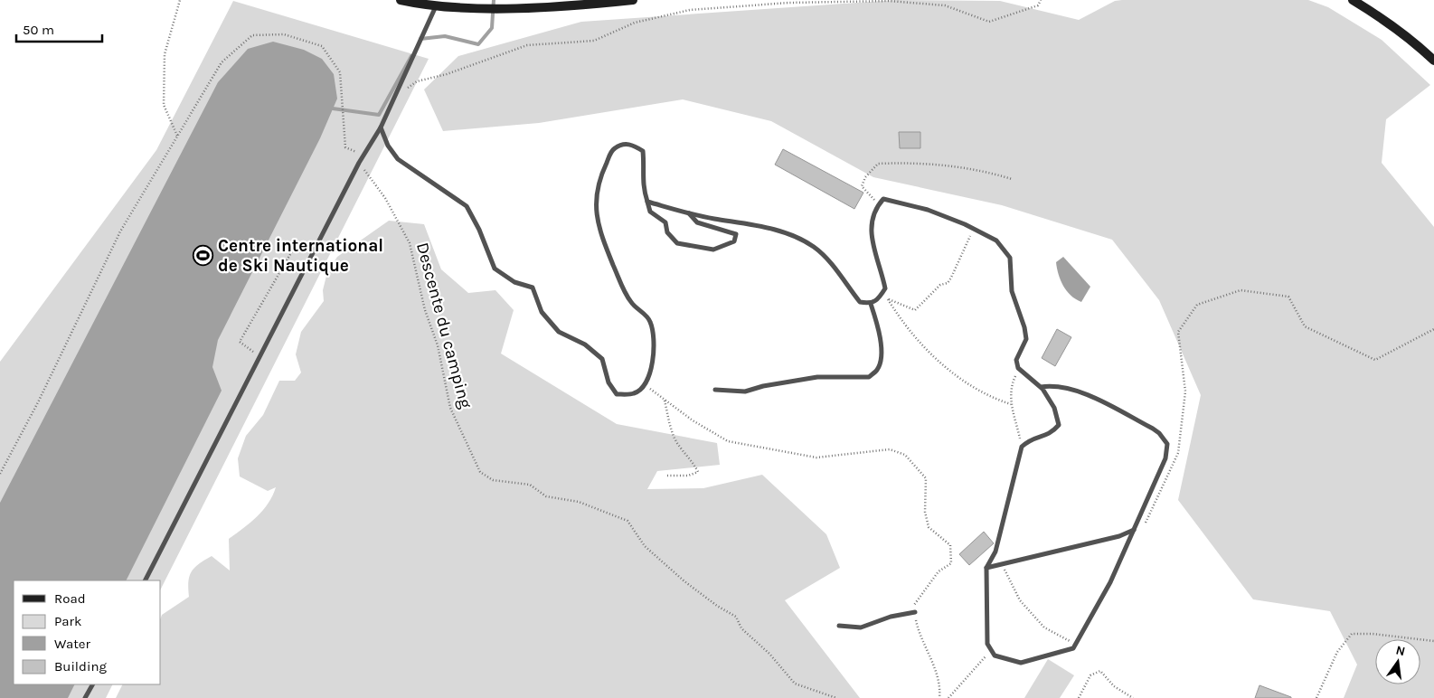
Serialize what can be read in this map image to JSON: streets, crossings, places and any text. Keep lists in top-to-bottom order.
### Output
{
  "streets": {
    "path": ["Descente du camping"]
  },
  "places": {
    "sports": ["Centre international de Ski Nautique"]
  },
  "legend": [
    "Road",
    "Park",
    "Water",
    "Building"
  ],
  "scale_bar": "50 m",
  "north": "top"
}
